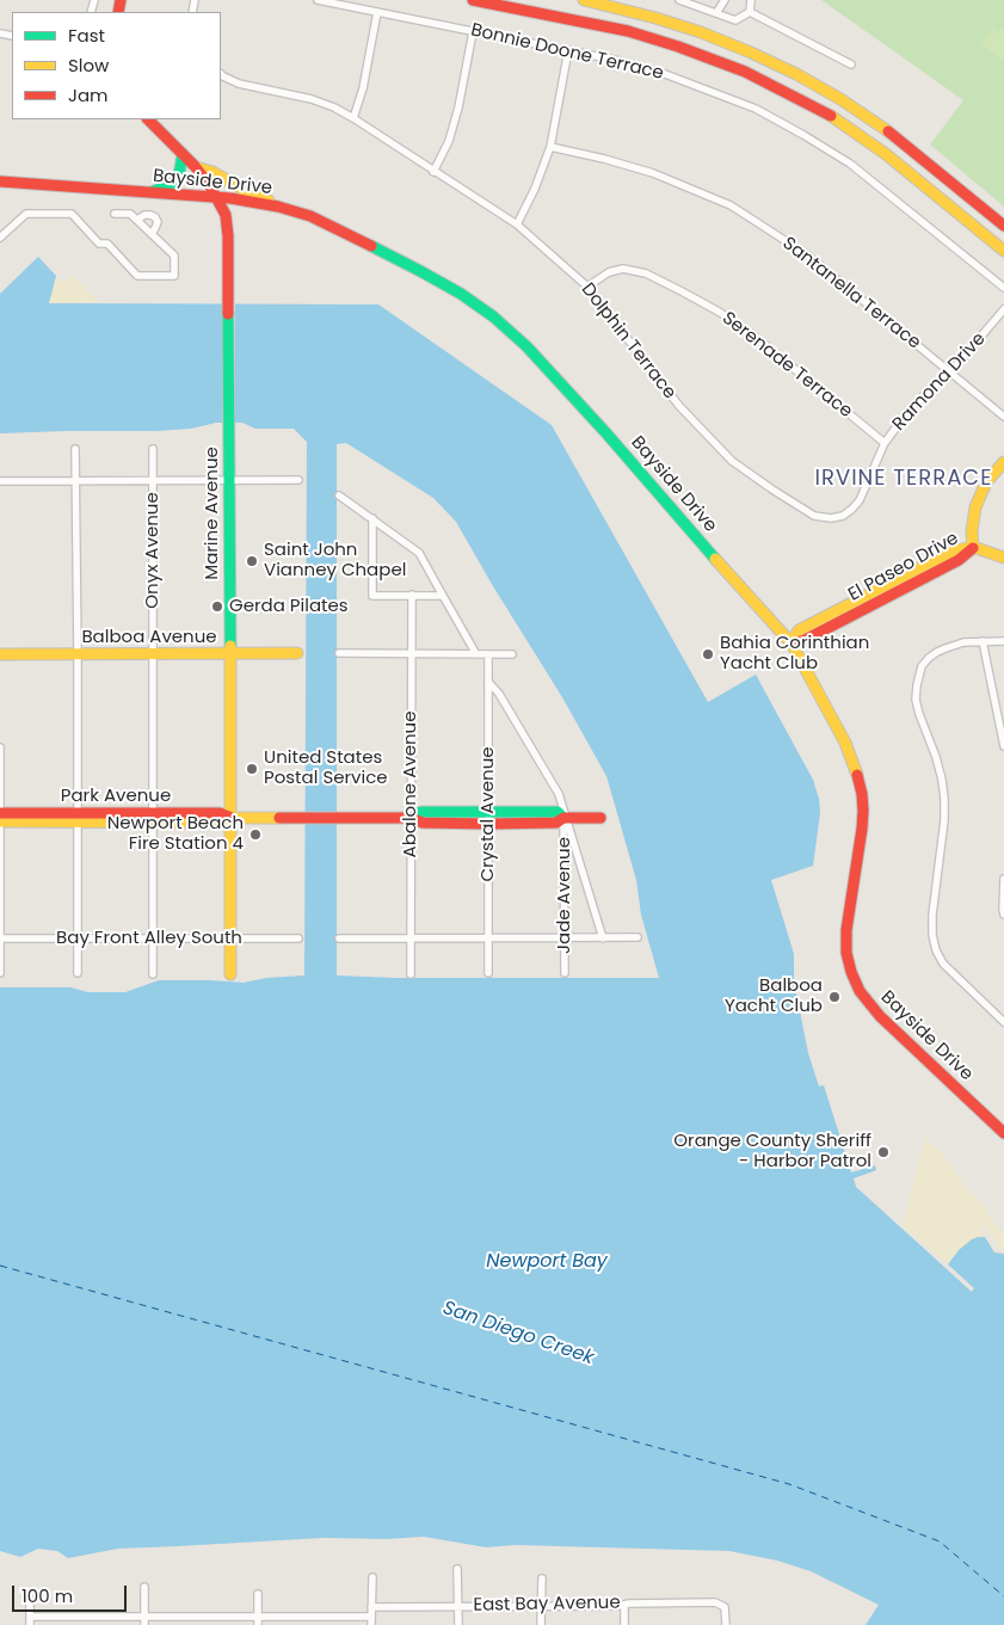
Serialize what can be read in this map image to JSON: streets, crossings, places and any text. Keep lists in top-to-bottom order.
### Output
{
  "streets": {
    "main road": [
      "Bayside Drive",
      "Marine Avenue",
      "El Paseo Drive",
      "Balboa Avenue",
      "Park Avenue"
    ],
    "street": [
      "Bonnie Doone Terrace",
      "Santanella Terrace",
      "Dolphin Terrace",
      "Serenade Terrace",
      "Ramona Drive",
      "Onyx Avenue",
      "Abalone Avenue",
      "Crystal Avenue",
      "Jade Avenue",
      "Bay Front Alley South",
      "East Bay Avenue"
    ]
  },
  "crossings": [
    ["Bayside Drive", "Marine Avenue"],
    ["Bayside Drive", "El Paseo Drive"],
    ["Santanella Terrace", "Ramona Drive"],
    ["Dolphin Terrace", "Serenade Terrace"],
    ["Dolphin Terrace", "Ramona Drive"],
    ["Serenade Terrace", "Ramona Drive"],
    ["Marine Avenue", "Balboa Avenue"],
    ["Marine Avenue", "Park Avenue"],
    ["Marine Avenue", "Bay Front Alley South"],
    ["Onyx Avenue", "Balboa Avenue"],
    ["Onyx Avenue", "Park Avenue"],
    ["Onyx Avenue", "Bay Front Alley South"],
    ["Abalone Avenue", "Park Avenue"],
    ["Park Avenue", "Crystal Avenue"],
    ["Park Avenue", "Jade Avenue"]
  ],
  "districts": ["IRVINE TERRACE"],
  "water": ["Newport Bay", "San Diego Creek"],
  "places": [
    "Saint John Vianney Chapel",
    "Gerda Pilates",
    "Bahia Corinthian Yacht Club",
    "United States Postal Service",
    "Newport Beach Fire Station 4",
    "Balboa Yacht Club",
    "Orange County Sheriff - Harbor Patrol"
  ],
  "legend": ["Fast", "Slow", "Jam"],
  "scale_bar": "100 m"
}
